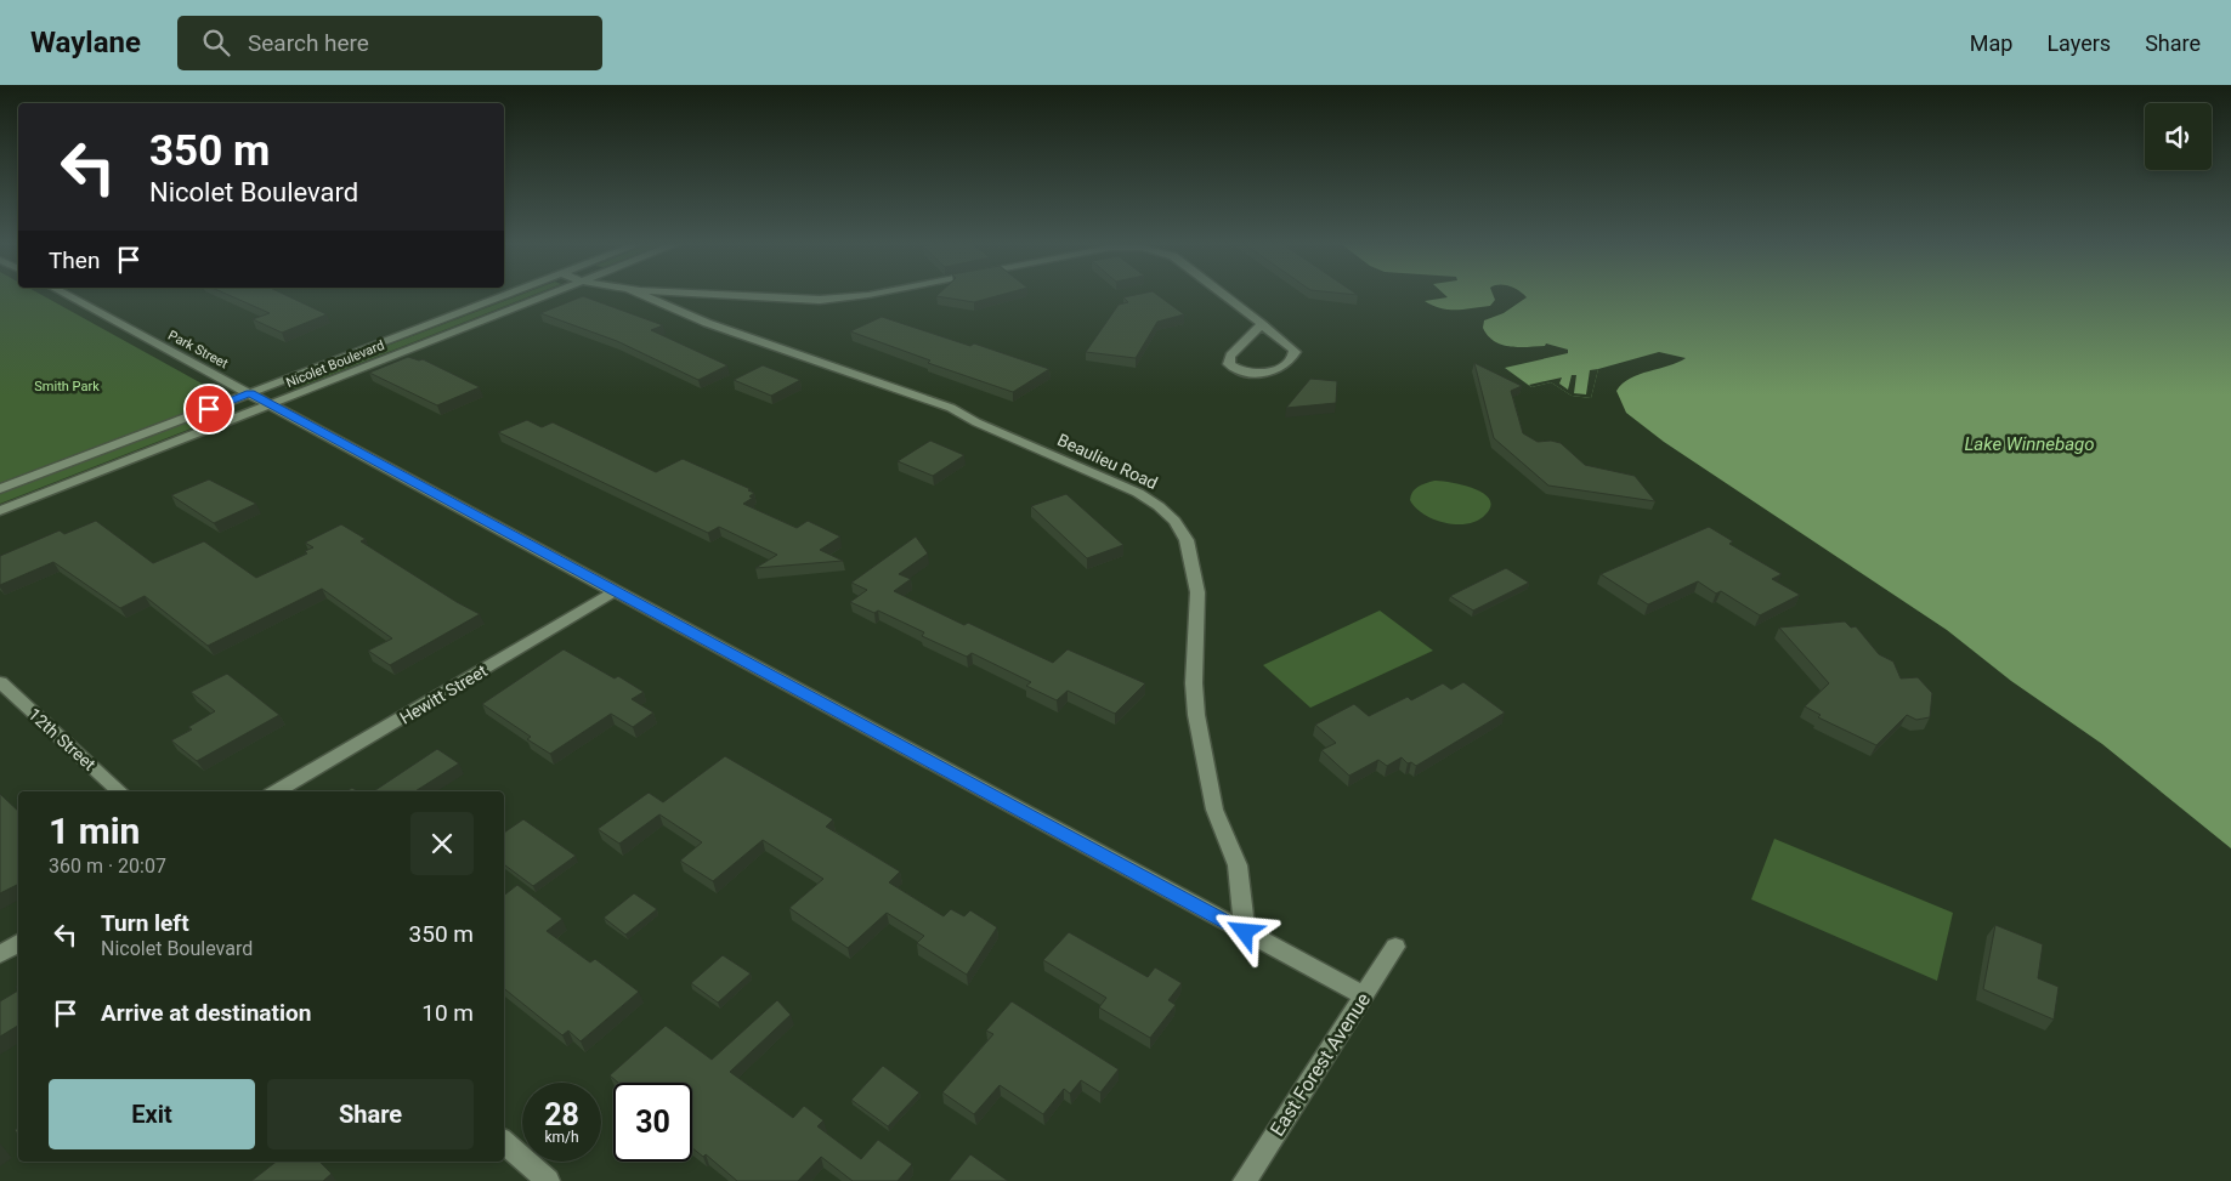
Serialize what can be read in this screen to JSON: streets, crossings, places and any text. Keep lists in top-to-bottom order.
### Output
{
  "streets": {
    "street": [
      "Park Street",
      "Nicolet Boulevard",
      "Beaulieu Road",
      "Hewitt Street",
      "12th Street",
      "East Forest Avenue"
    ]
  },
  "crossings": [
    ["Park Street", "Nicolet Boulevard"],
    ["Park Street", "Beaulieu Road"],
    ["Park Street", "Hewitt Street"],
    ["Park Street", "East Forest Avenue"]
  ],
  "water": ["Lake Winnebago"],
  "parks": ["Smith Park"],
  "page": {
    "header": "Waylane",
    "search": "Search here",
    "nav": ["Map", "Layers", "Share"],
    "turn": ["350 m", "Nicolet Boulevard"],
    "then": "Then",
    "heading": ["1 min", "360 m · 20:07"],
    "list": [
      {
        "name": "Turn left",
        "note": "Nicolet Boulevard",
        "value": "350 m"
      },
      {
        "name": "Arrive at destination",
        "value": "10 m"
      }
    ],
    "buttons": ["Exit", "Share"],
    "speed": "28 km/h",
    "limit": "30"
  }
}
